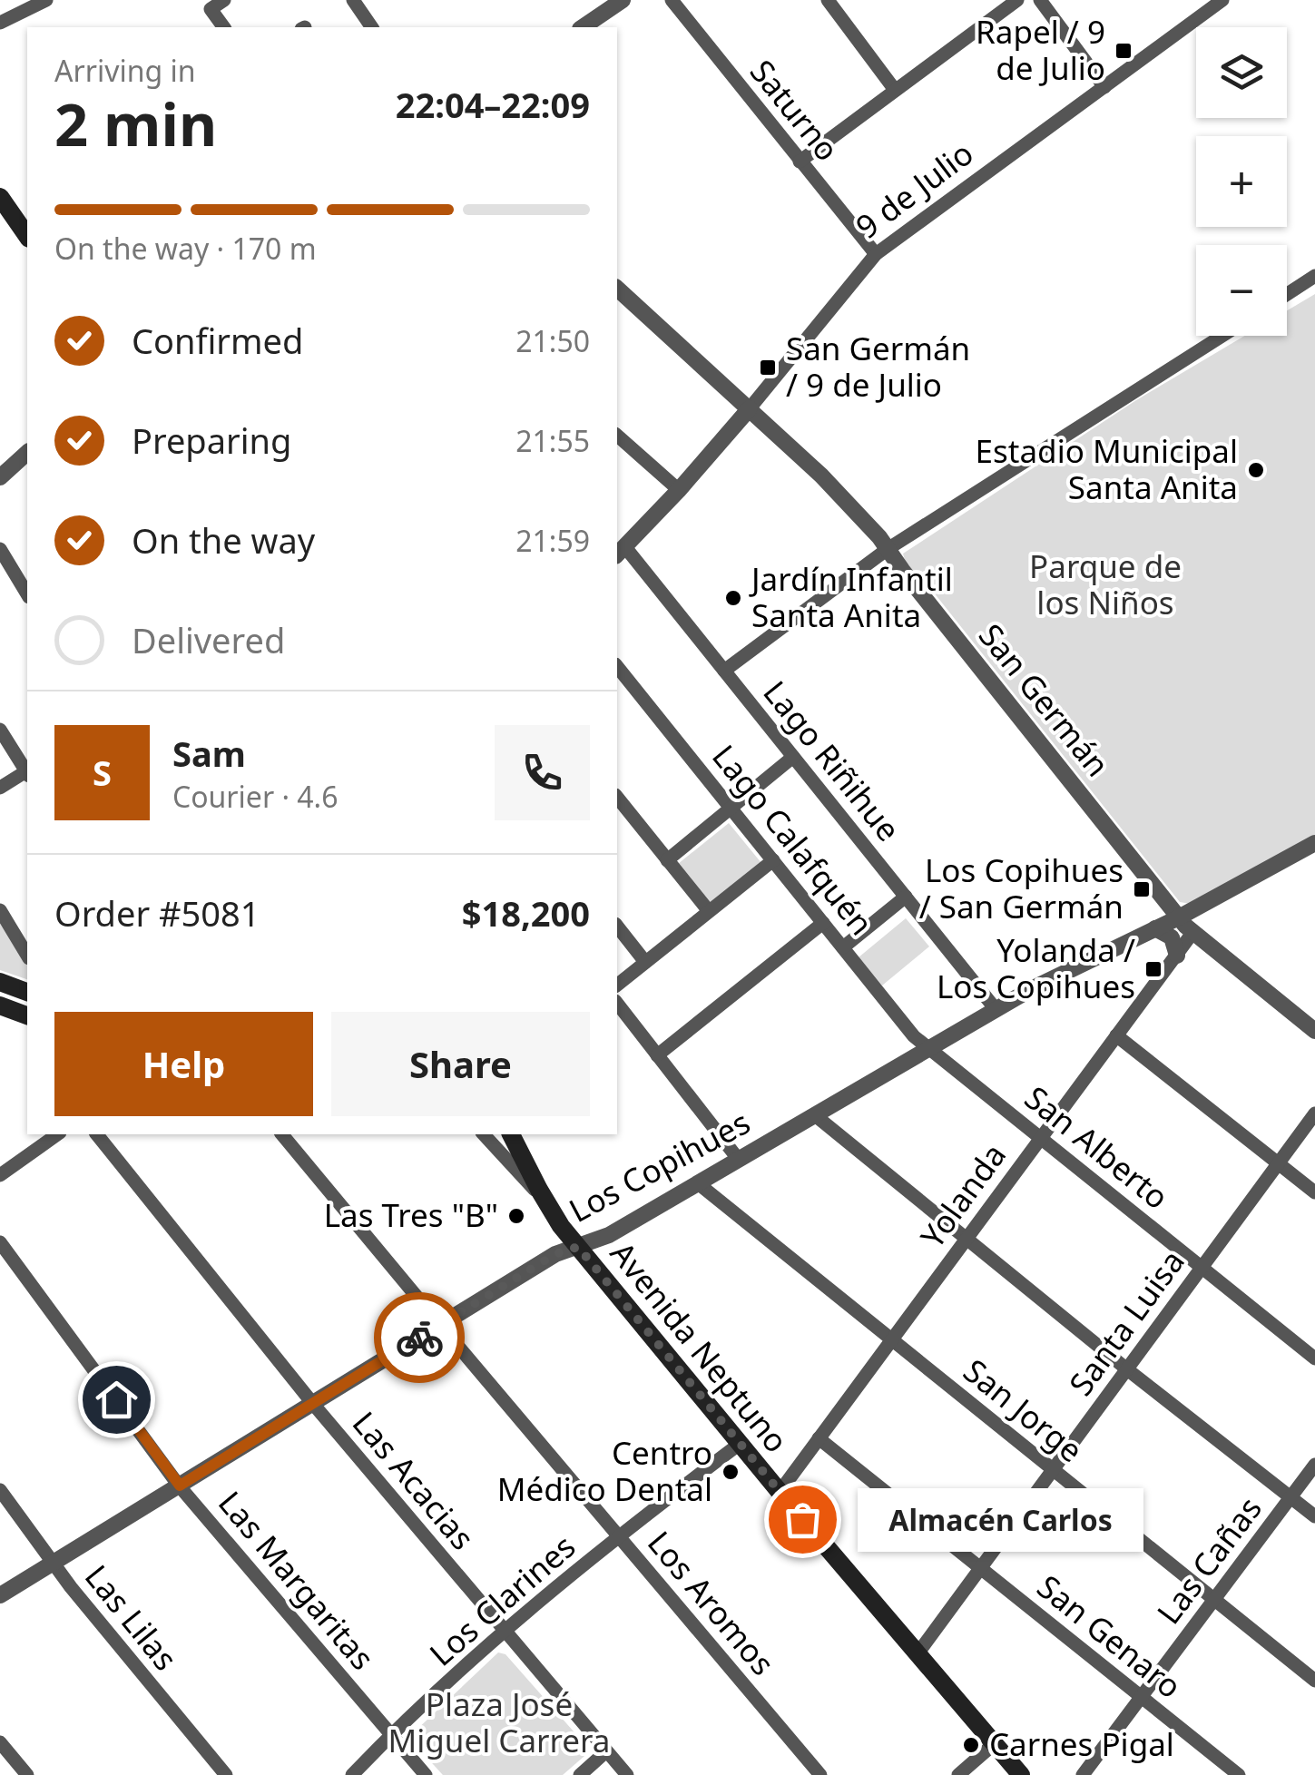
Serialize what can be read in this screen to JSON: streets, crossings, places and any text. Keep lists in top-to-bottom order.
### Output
{
  "streets": {
    "main road": ["Avenida Neptuno"],
    "street": [
      "Saturno",
      "9 de Julio",
      "San Germán",
      "Lago Riñihue",
      "Lago Calafquén",
      "San Alberto",
      "Los Copihues",
      "Yolanda",
      "Santa Luisa",
      "San Jorge",
      "Las Acacias",
      "Las Cañas",
      "Las Margaritas",
      "Los Clarines",
      "Los Aromos",
      "Las Lilas",
      "San Genaro"
    ]
  },
  "crossings": [
    ["Saturno", "9 de Julio"],
    ["9 de Julio", "San Germán"],
    ["9 de Julio", "Lago Riñihue"],
    ["San Germán", "Los Copihues"],
    ["San Germán", "Yolanda"],
    ["Lago Riñihue", "Los Copihues"],
    ["Lago Calafquén", "San Alberto"],
    ["Lago Calafquén", "Los Copihues"],
    ["San Alberto", "Los Copihues"],
    ["San Alberto", "Yolanda"],
    ["San Alberto", "Santa Luisa"],
    ["Los Copihues", "Avenida Neptuno"],
    ["Los Copihues", "San Jorge"],
    ["Los Copihues", "Las Acacias"],
    ["Los Copihues", "Las Margaritas"],
    ["Los Copihues", "Los Aromos"],
    ["Los Copihues", "Las Lilas"],
    ["Yolanda", "Avenida Neptuno"],
    ["Yolanda", "San Jorge"],
    ["Yolanda", "San Genaro"],
    ["Santa Luisa", "Avenida Neptuno"],
    ["Santa Luisa", "San Jorge"],
    ["Santa Luisa", "San Genaro"],
    ["Avenida Neptuno", "Los Clarines"],
    ["San Jorge", "Las Cañas"],
    ["Las Acacias", "Los Clarines"],
    ["Las Cañas", "San Genaro"],
    ["Las Margaritas", "Los Clarines"],
    ["Los Clarines", "Los Aromos"]
  ],
  "parks": ["Parque de los Niños", "Plaza José Miguel Carrera"],
  "places": {
    "transit": [
      "Rapel / 9 de Julio",
      "San Germán / 9 de Julio",
      "Los Copihues / San Germán",
      "Yolanda / Los Copihues"
    ],
    "other": [
      "Estadio Municipal Santa Anita",
      "Jardín Infantil Santa Anita",
      "Las Tres \"B\"",
      "Centro Médico Dental",
      "Almacén Carlos",
      "Carnes Pigal"
    ]
  },
  "page": {
    "map_buttons": ["+", "−"],
    "heading": ["2 min", "Arriving in", "22:04–22:09"],
    "panel": [
      "Sam",
      "Courier · 4.6",
      "Order #5081",
      "$18,200"
    ],
    "bar": "On the way · 170 m",
    "list": [
      ["Confirmed", "21:50"],
      ["Preparing", "21:55"],
      ["On the way", "21:59"],
      "Delivered"
    ],
    "round": "S",
    "buttons": ["Help", "Share"],
    "bubble": "Almacén Carlos"
  }
}
